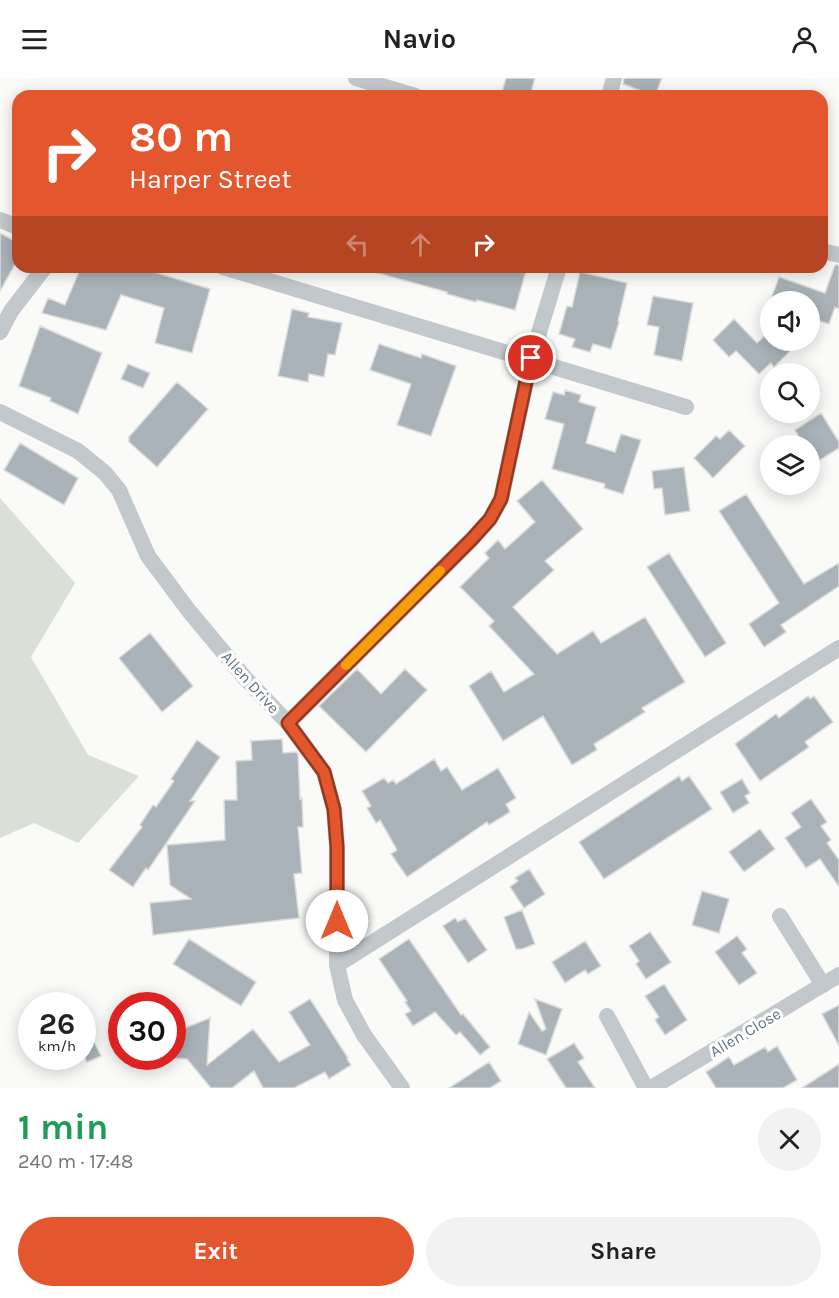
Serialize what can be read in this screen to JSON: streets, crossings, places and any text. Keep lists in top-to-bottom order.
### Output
{
  "streets": {
    "street": ["Allen Drive", "Allen Close"]
  },
  "page": {
    "header": "Navio",
    "turn": ["80 m", "Harper Street"],
    "speed": "26 km/h",
    "limit": "30",
    "heading": ["1 min", "240 m · 17:48"],
    "buttons": ["Exit", "Share"]
  }
}
